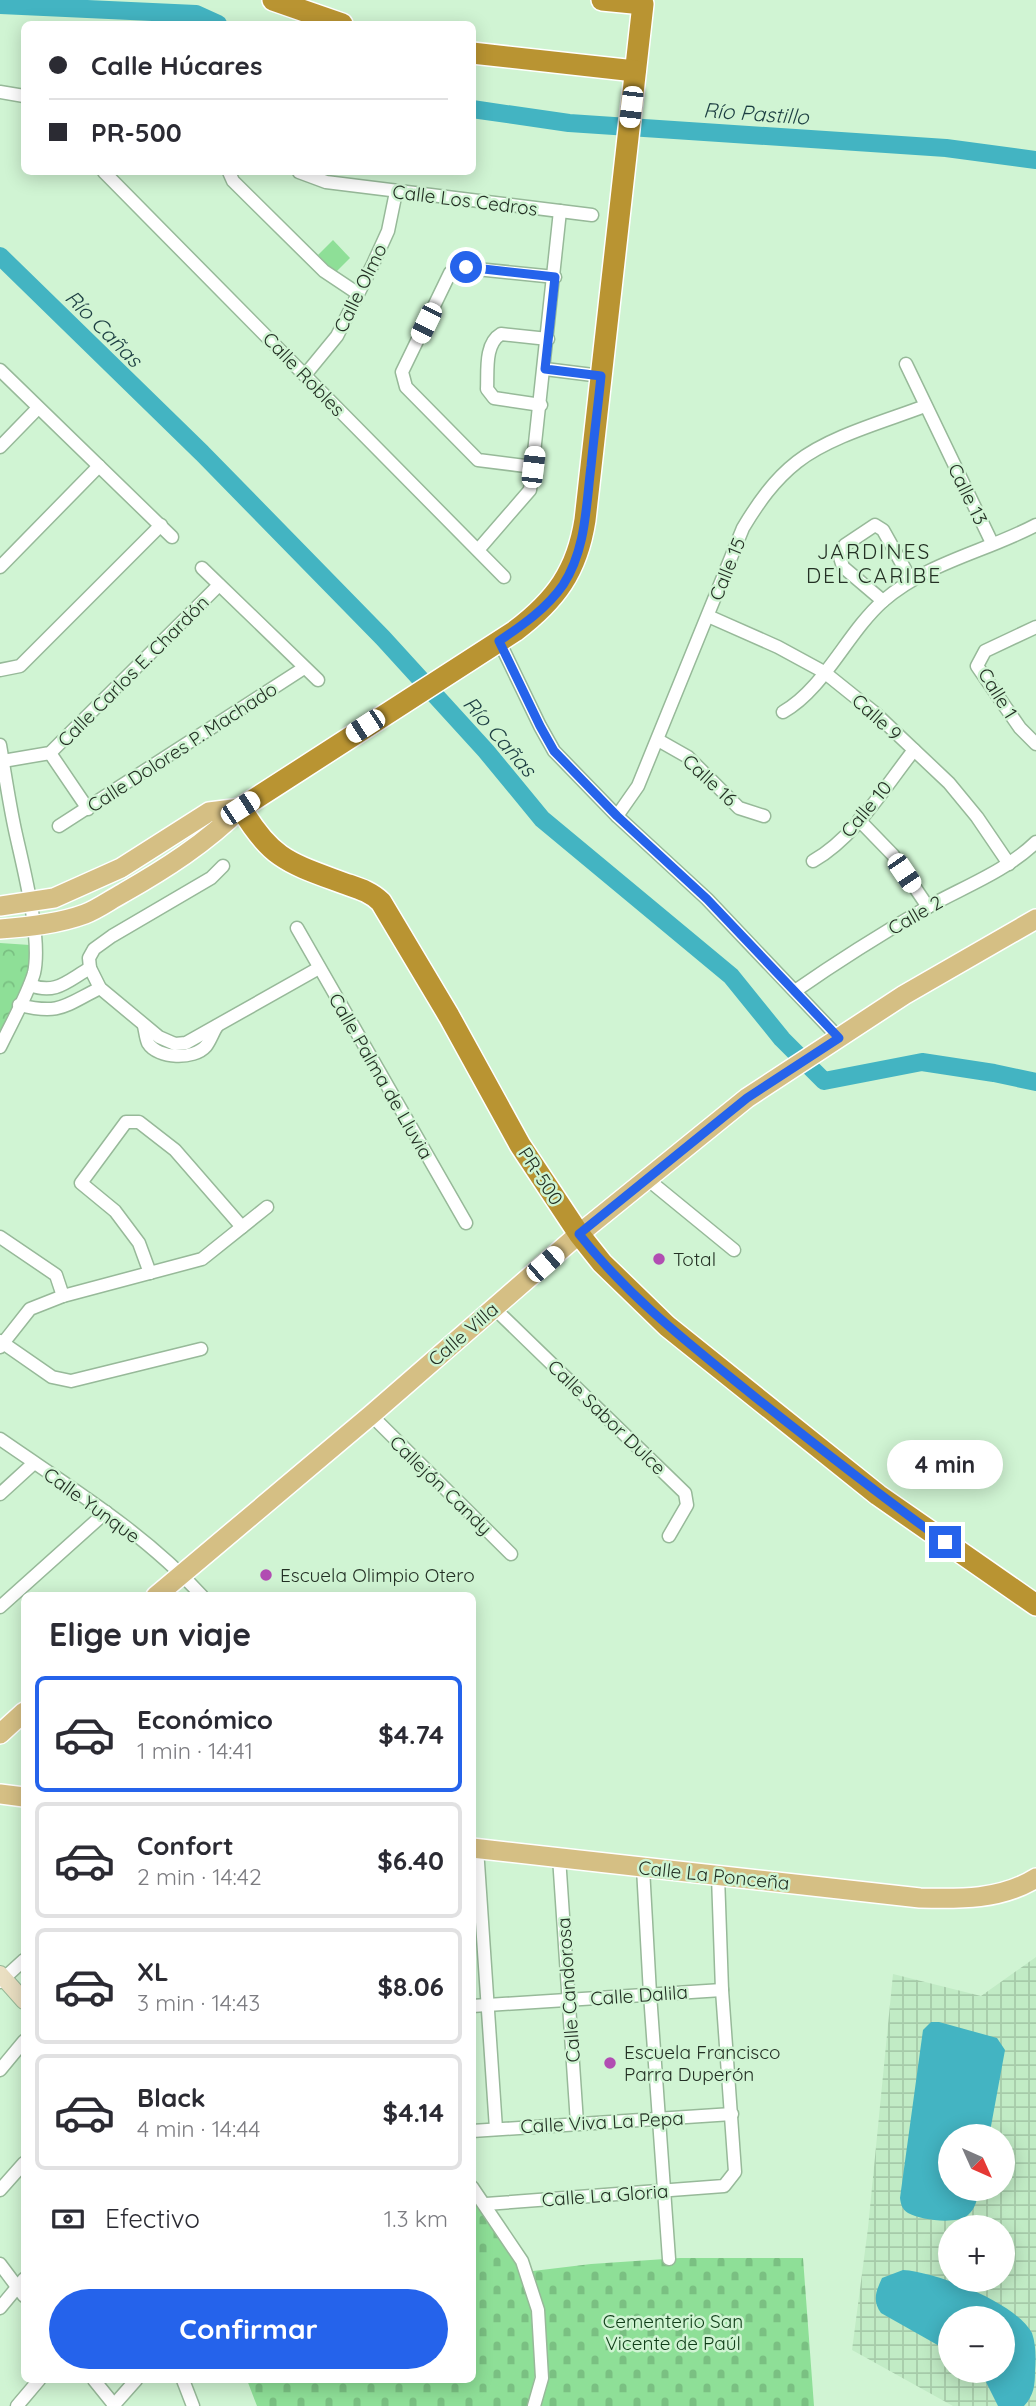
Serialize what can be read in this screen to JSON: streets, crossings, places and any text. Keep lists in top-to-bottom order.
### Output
{
  "streets": {
    "highway": ["PR-500"],
    "main road": ["Calle Villa", "Calle La Ponceña"],
    "street": [
      "Calle Los Cedros",
      "Calle Olmo",
      "Calle Robles",
      "Calle 13",
      "Calle 15",
      "Calle Carlos E. Chardón",
      "Calle 1",
      "Calle 9",
      "Calle Dolores P. Machado",
      "Calle 16",
      "Calle 10",
      "Calle 2",
      "Calle Palma de Lluvia",
      "Calle Sabor Dulce",
      "Callejón Candy",
      "Calle Yunque",
      "Calle Candorosa",
      "Calle Dalila",
      "Calle Viva La Pepa",
      "Calle La Gloria"
    ]
  },
  "crossings": [
    ["Calle Los Cedros", "Calle Olmo"],
    ["Calle Olmo", "Calle Robles"],
    ["Calle 13", "Calle 15"],
    ["Calle 13", "Calle 9"],
    ["Calle 15", "Calle 9"],
    ["Calle 15", "Calle 16"],
    ["Calle 9", "Calle 10"],
    ["Calle 9", "Calle 2"],
    ["PR-500", "Calle Villa"],
    ["Calle Villa", "Calle Sabor Dulce"],
    ["Calle Villa", "Callejón Candy"],
    ["Calle Villa", "Calle Yunque"],
    ["Calle La Ponceña", "Calle Candorosa"],
    ["Calle Candorosa", "Calle Dalila"],
    ["Calle Candorosa", "Calle Viva La Pepa"],
    ["Calle Viva La Pepa", "Calle La Gloria"]
  ],
  "districts": ["JARDINES DEL CARIBE"],
  "water": ["Río Pastillo", "Río Cañas"],
  "parks": ["Cementerio San Vicente de Paúl"],
  "places": ["Total", "Escuela Olimpio Otero", "Escuela Francisco Parra Duperón"],
  "north": "bottom right",
  "page": {
    "banner": ["Calle Húcares", "PR-500"],
    "bubble": "4 min",
    "heading": "Elige un viaje",
    "list": [
      {
        "name": "Económico",
        "note": "1 min · 14:41",
        "value": "$4.74"
      },
      {
        "name": "Confort",
        "note": "2 min · 14:42",
        "value": "$6.40"
      },
      {
        "name": "XL",
        "note": "3 min · 14:43",
        "value": "$8.06"
      },
      {
        "name": "Black",
        "note": "4 min · 14:44",
        "value": "$4.14"
      }
    ],
    "map_buttons": ["+", "−"],
    "pay": ["Efectivo", "1.3 km"],
    "buttons": "Confirmar"
  }
}
